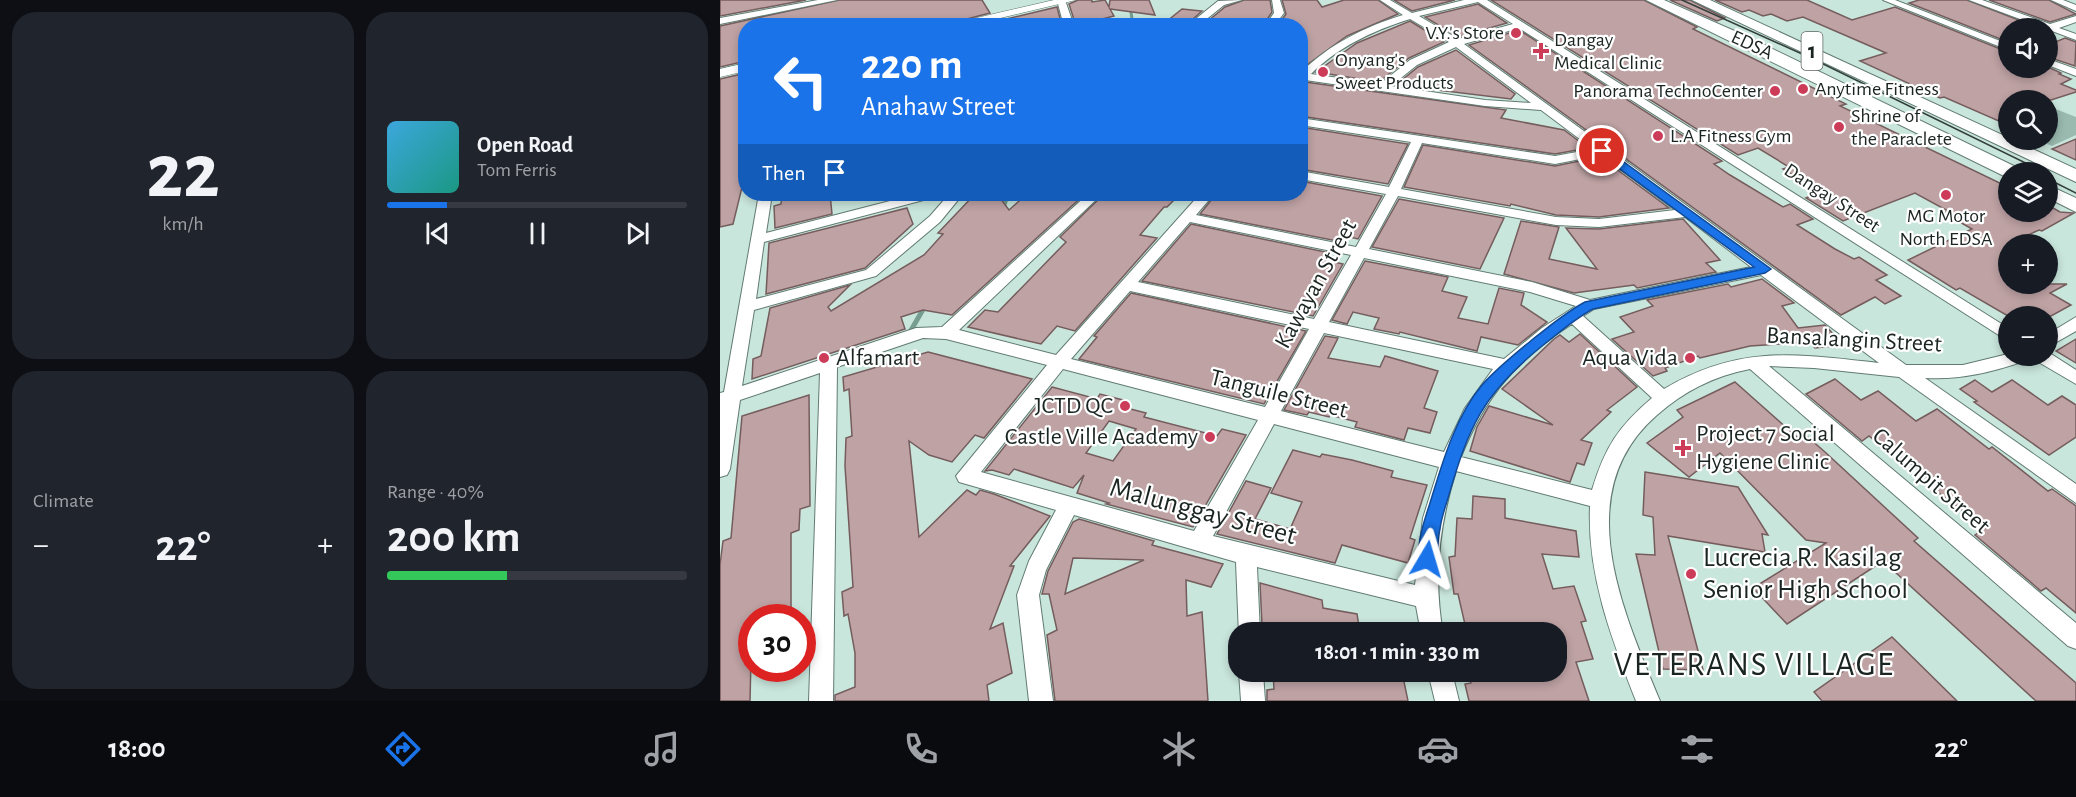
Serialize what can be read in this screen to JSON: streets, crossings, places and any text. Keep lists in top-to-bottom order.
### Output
{
  "streets": {
    "highway": ["EDSA", "1"],
    "street": [
      "Dangay Street",
      "Kawayan Street",
      "Bansalangin Street",
      "Tanguile Street",
      "Calumpit Street",
      "Malunggay Street"
    ]
  },
  "crossings": [
    ["Kawayan Street", "Tanguile Street"],
    ["Kawayan Street", "Malunggay Street"],
    ["Bansalangin Street", "Tanguile Street"],
    ["Bansalangin Street", "Calumpit Street"],
    ["Tanguile Street", "Malunggay Street"]
  ],
  "districts": ["VETERANS VILLAGE"],
  "places": {
    "other": [
      "V.Y.'s Store",
      "Onyang's Sweet Products",
      "Anytime Fitness",
      "Panorama TechnoCenter",
      "Shrine of the Paraclete",
      "L.A Fitness Gym",
      "MG Motor North EDSA",
      "Alfamart",
      "Aqua Vida",
      "JCTD QC",
      "Castle Ville Academy",
      "Lucrecia R. Kasilag Senior High School"
    ],
    "health": ["Dangay Medical Clinic", "Project 7 Social Hygiene Clinic"]
  },
  "page": {
    "tile": [
      ["22", "km/h"],
      "Climate",
      ["Range · 40%", "200 km"]
    ],
    "map_buttons": ["+", "−"],
    "turn": ["220 m", "Anahaw Street"],
    "song": ["Open Road", "Tom Ferris"],
    "then": "Then",
    "heat": ["−", "22°", "+"],
    "limit": "30",
    "trip": "18:01 · 1 min · 330 m",
    "tabs": ["18:00", "22°"]
  }
}
